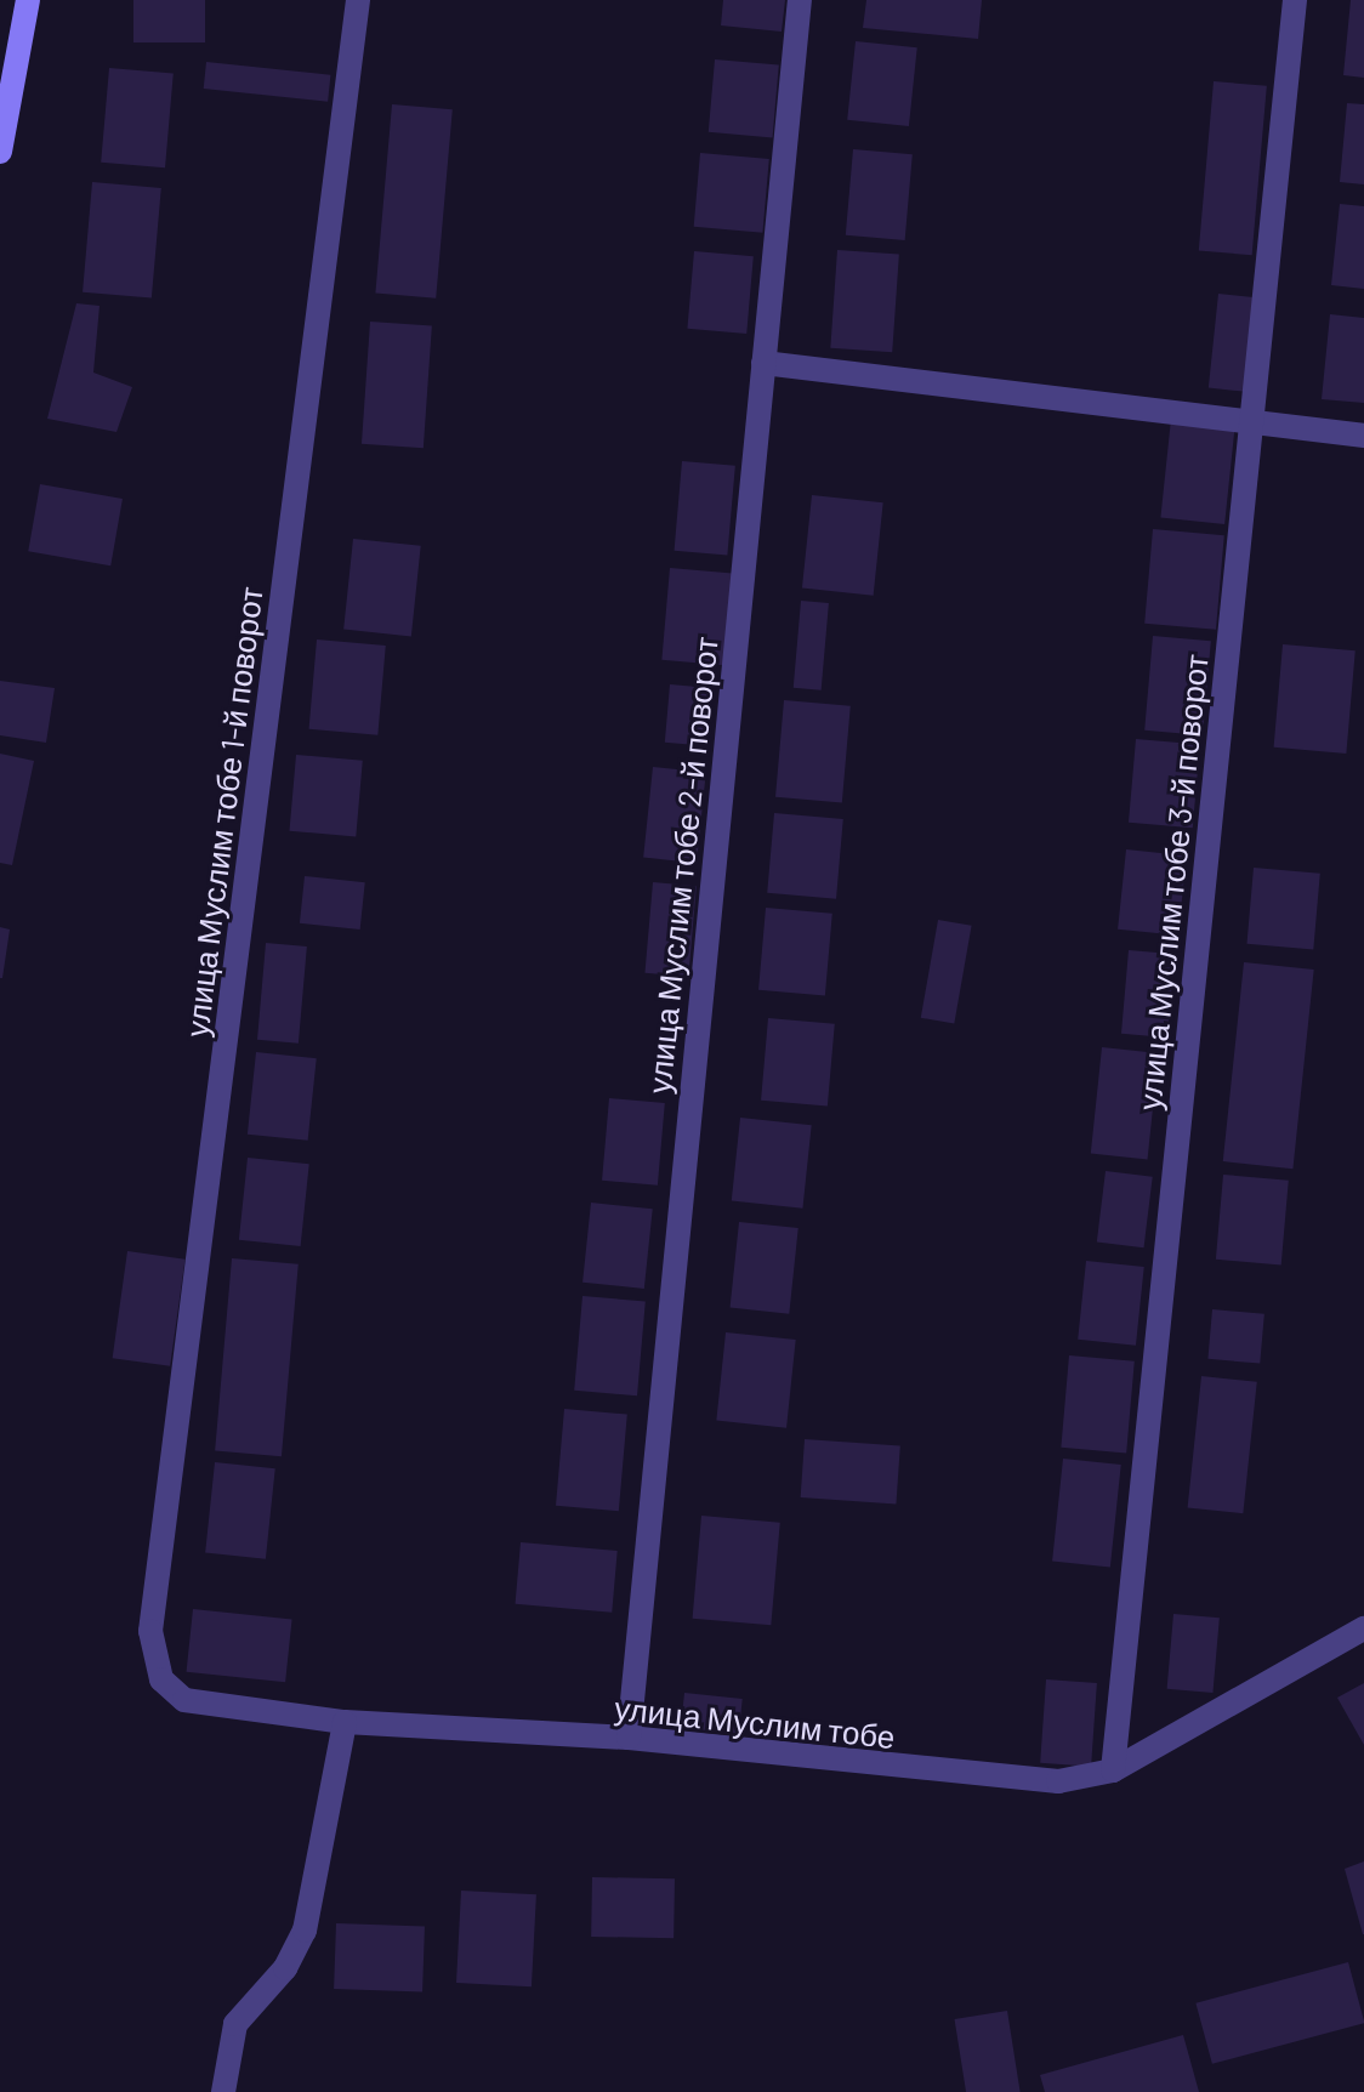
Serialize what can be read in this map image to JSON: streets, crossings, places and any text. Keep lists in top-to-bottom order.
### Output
{
  "streets": {
    "street": [
      "улица Муслим тобе 1-й поворот",
      "улица Муслим тобе 2-й поворот",
      "улица Муслим тобе 3-й поворот",
      "улица Муслим тобе"
    ]
  },
  "crossings": [
    ["улица Муслим тобе 1-й поворот", "улица Муслим тобе"],
    ["улица Муслим тобе 2-й поворот", "улица Муслим тобе"],
    ["улица Муслим тобе 3-й поворот", "улица Муслим тобе"]
  ]
}
